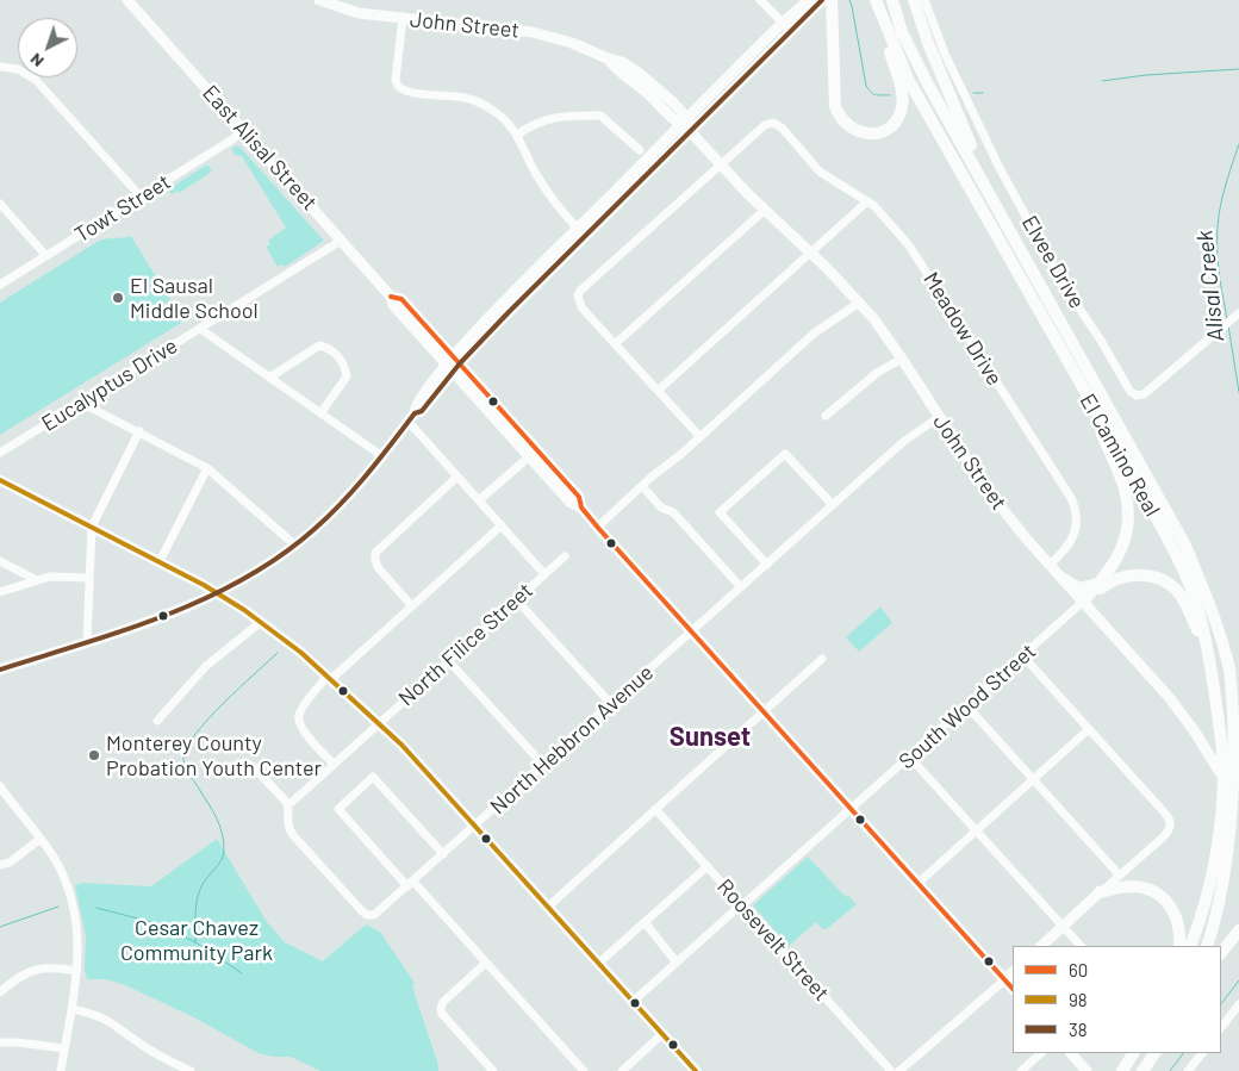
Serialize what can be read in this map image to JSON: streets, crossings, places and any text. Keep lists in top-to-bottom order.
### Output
{
  "streets": {
    "highway": ["El Camino Real"],
    "main road": ["John Street", "East Alisal Street"],
    "street": [
      "Towt Street",
      "Elvee Drive",
      "Meadow Drive",
      "Eucalyptus Drive",
      "North Filice Street",
      "South Wood Street",
      "North Hebbron Avenue",
      "Roosevelt Street"
    ]
  },
  "crossings": [
    ["John Street", "Meadow Drive"],
    ["John Street", "South Wood Street"],
    ["John Street", "North Hebbron Avenue"],
    ["East Alisal Street", "Towt Street"],
    ["East Alisal Street", "Eucalyptus Drive"],
    ["East Alisal Street", "South Wood Street"],
    ["East Alisal Street", "North Hebbron Avenue"],
    ["North Filice Street", "North Hebbron Avenue"],
    ["South Wood Street", "Roosevelt Street"]
  ],
  "districts": ["Sunset"],
  "water": ["Alisal Creek"],
  "parks": ["Cesar Chavez Community Park"],
  "places": ["El Sausal Middle School", "Monterey County Probation Youth Center"],
  "lines": ["transit line 38", "transit line 60", "transit line 98"],
  "legend": ["60", "98", "38"],
  "north": "bottom left"
}
